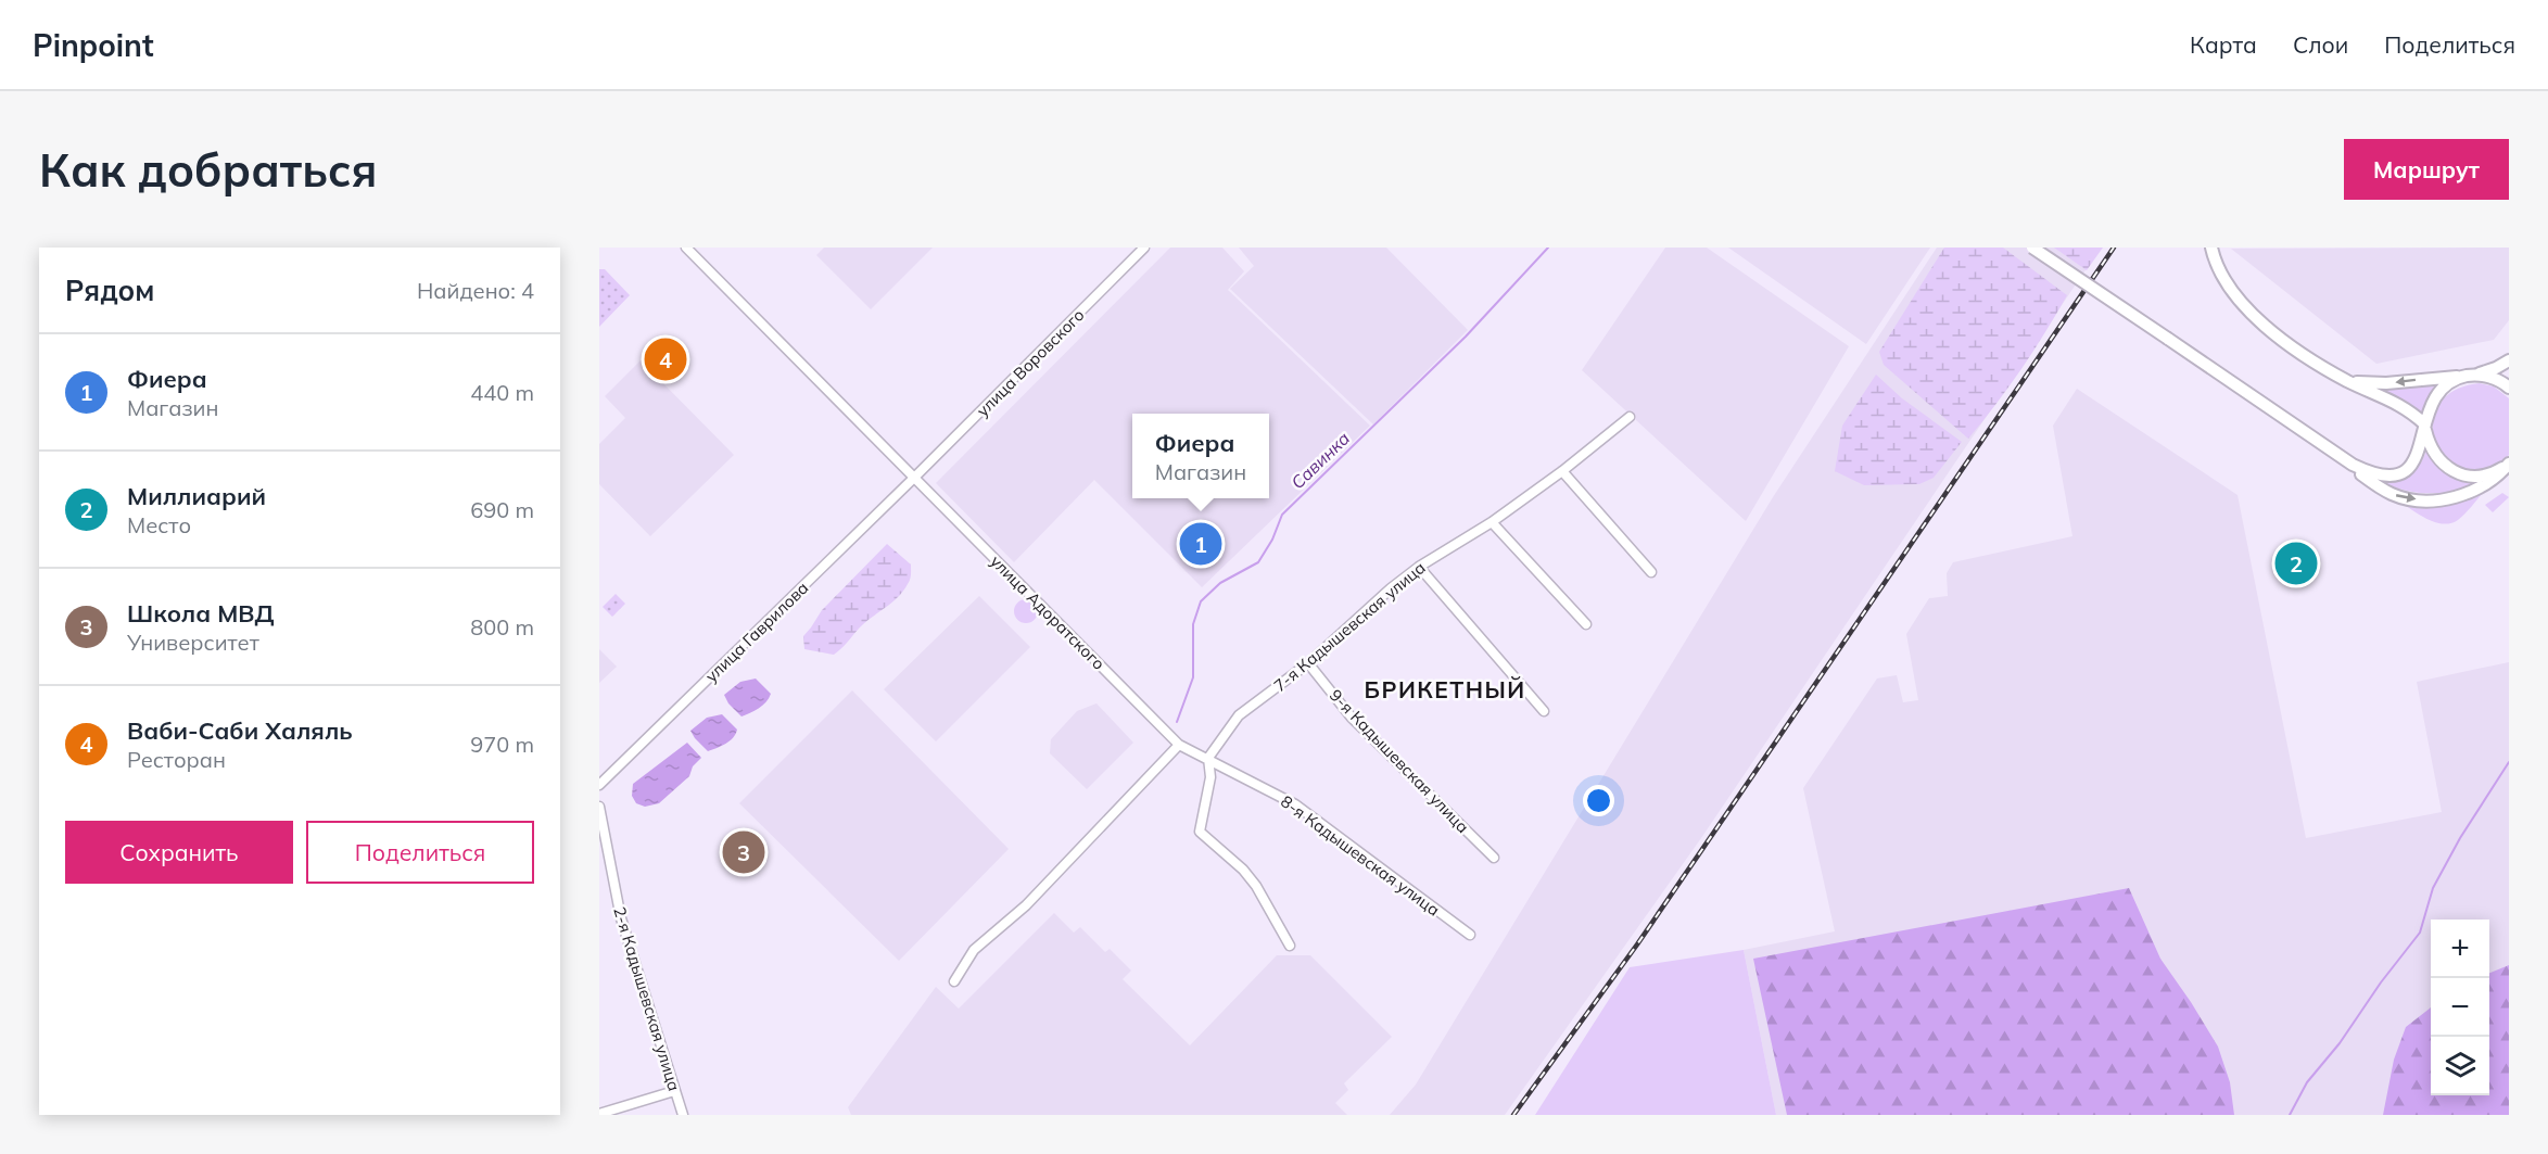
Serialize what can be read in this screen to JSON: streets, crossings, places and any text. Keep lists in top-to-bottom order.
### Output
{
  "streets": {
    "street": [
      "улица Воровского",
      "улица Адоратского",
      "7-я Кадышевская улица",
      "улица Гаврилова",
      "9-я Кадышевская улица",
      "8-я Кадышевская улица",
      "2-я Кадышевская улица"
    ]
  },
  "crossings": [
    ["улица Воровского", "улица Адоратского"],
    ["улица Воровского", "улица Гаврилова"],
    ["улица Адоратского", "улица Гаврилова"],
    ["улица Адоратского", "8-я Кадышевская улица"],
    ["7-я Кадышевская улица", "9-я Кадышевская улица"],
    ["7-я Кадышевская улица", "8-я Кадышевская улица"]
  ],
  "districts": ["БРИКЕТНЫЙ"],
  "water": ["Савинка"],
  "page": {
    "header": "Pinpoint",
    "nav": ["Карта", "Слои", "Поделиться"],
    "buttons": [
      "Маршрут",
      ["Сохранить", "Поделиться"]
    ],
    "title": "Как добраться",
    "heading": ["Рядом", "Найдено: 4"],
    "list": [
      {
        "mark": "1",
        "name": "Фиера",
        "note": "Магазин",
        "value": "440 m"
      },
      {
        "mark": "2",
        "name": "Миллиарий",
        "note": "Место",
        "value": "690 m"
      },
      {
        "mark": "3",
        "name": "Школа МВД",
        "note": "Университет",
        "value": "800 m"
      },
      {
        "mark": "4",
        "name": "Ваби-Саби Халяль",
        "note": "Ресторан",
        "value": "970 m"
      }
    ],
    "pins": [
      "4",
      "1",
      "2",
      "3"
    ],
    "popup": ["Фиера", "Магазин"],
    "map_buttons": ["+", "−"]
  }
}
